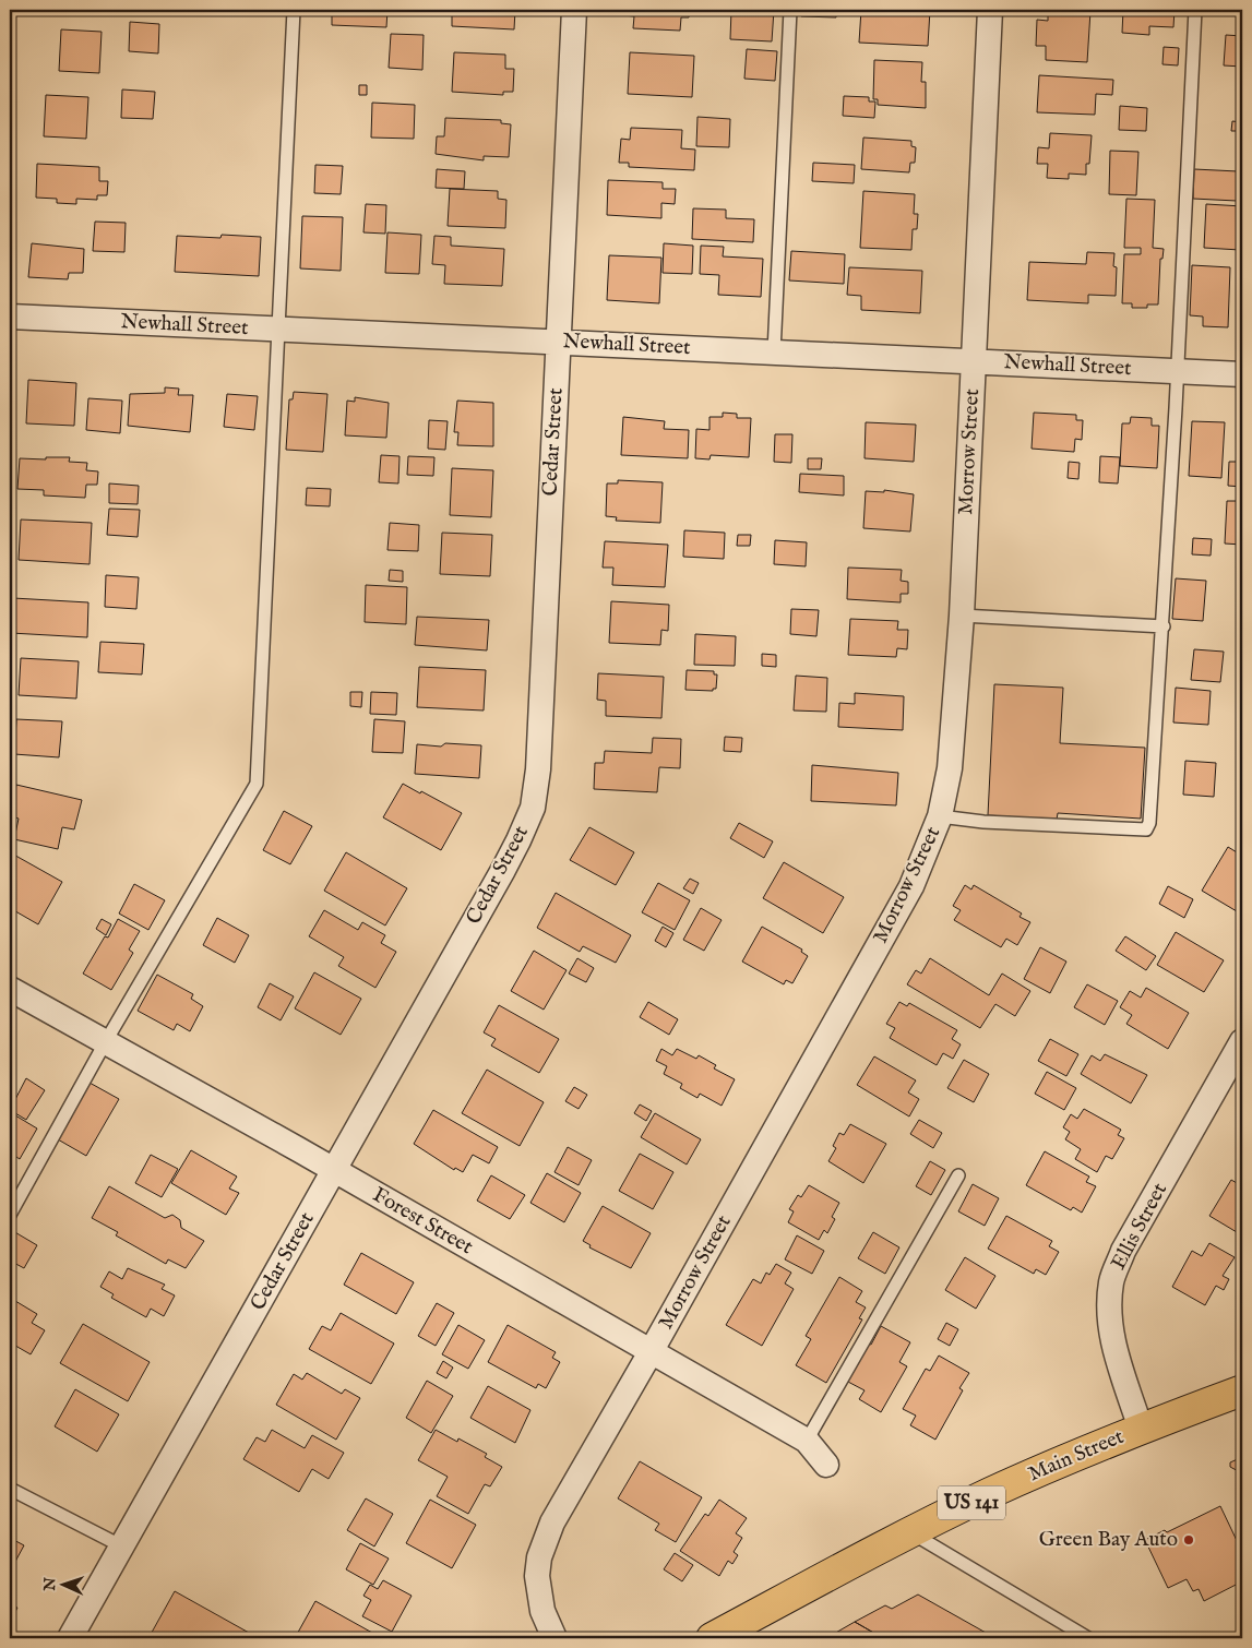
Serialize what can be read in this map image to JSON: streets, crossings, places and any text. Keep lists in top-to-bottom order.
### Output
{
  "streets": {
    "main road": ["Main Street", "US 141"],
    "street": [
      "Newhall Street",
      "Cedar Street",
      "Morrow Street",
      "Forest Street",
      "Ellis Street"
    ]
  },
  "crossings": [
    ["Newhall Street", "Cedar Street"],
    ["Newhall Street", "Morrow Street"],
    ["Cedar Street", "Forest Street"],
    ["Morrow Street", "Forest Street"],
    ["Ellis Street", "Main Street"]
  ],
  "places": ["Green Bay Auto"],
  "north": "left"
}
